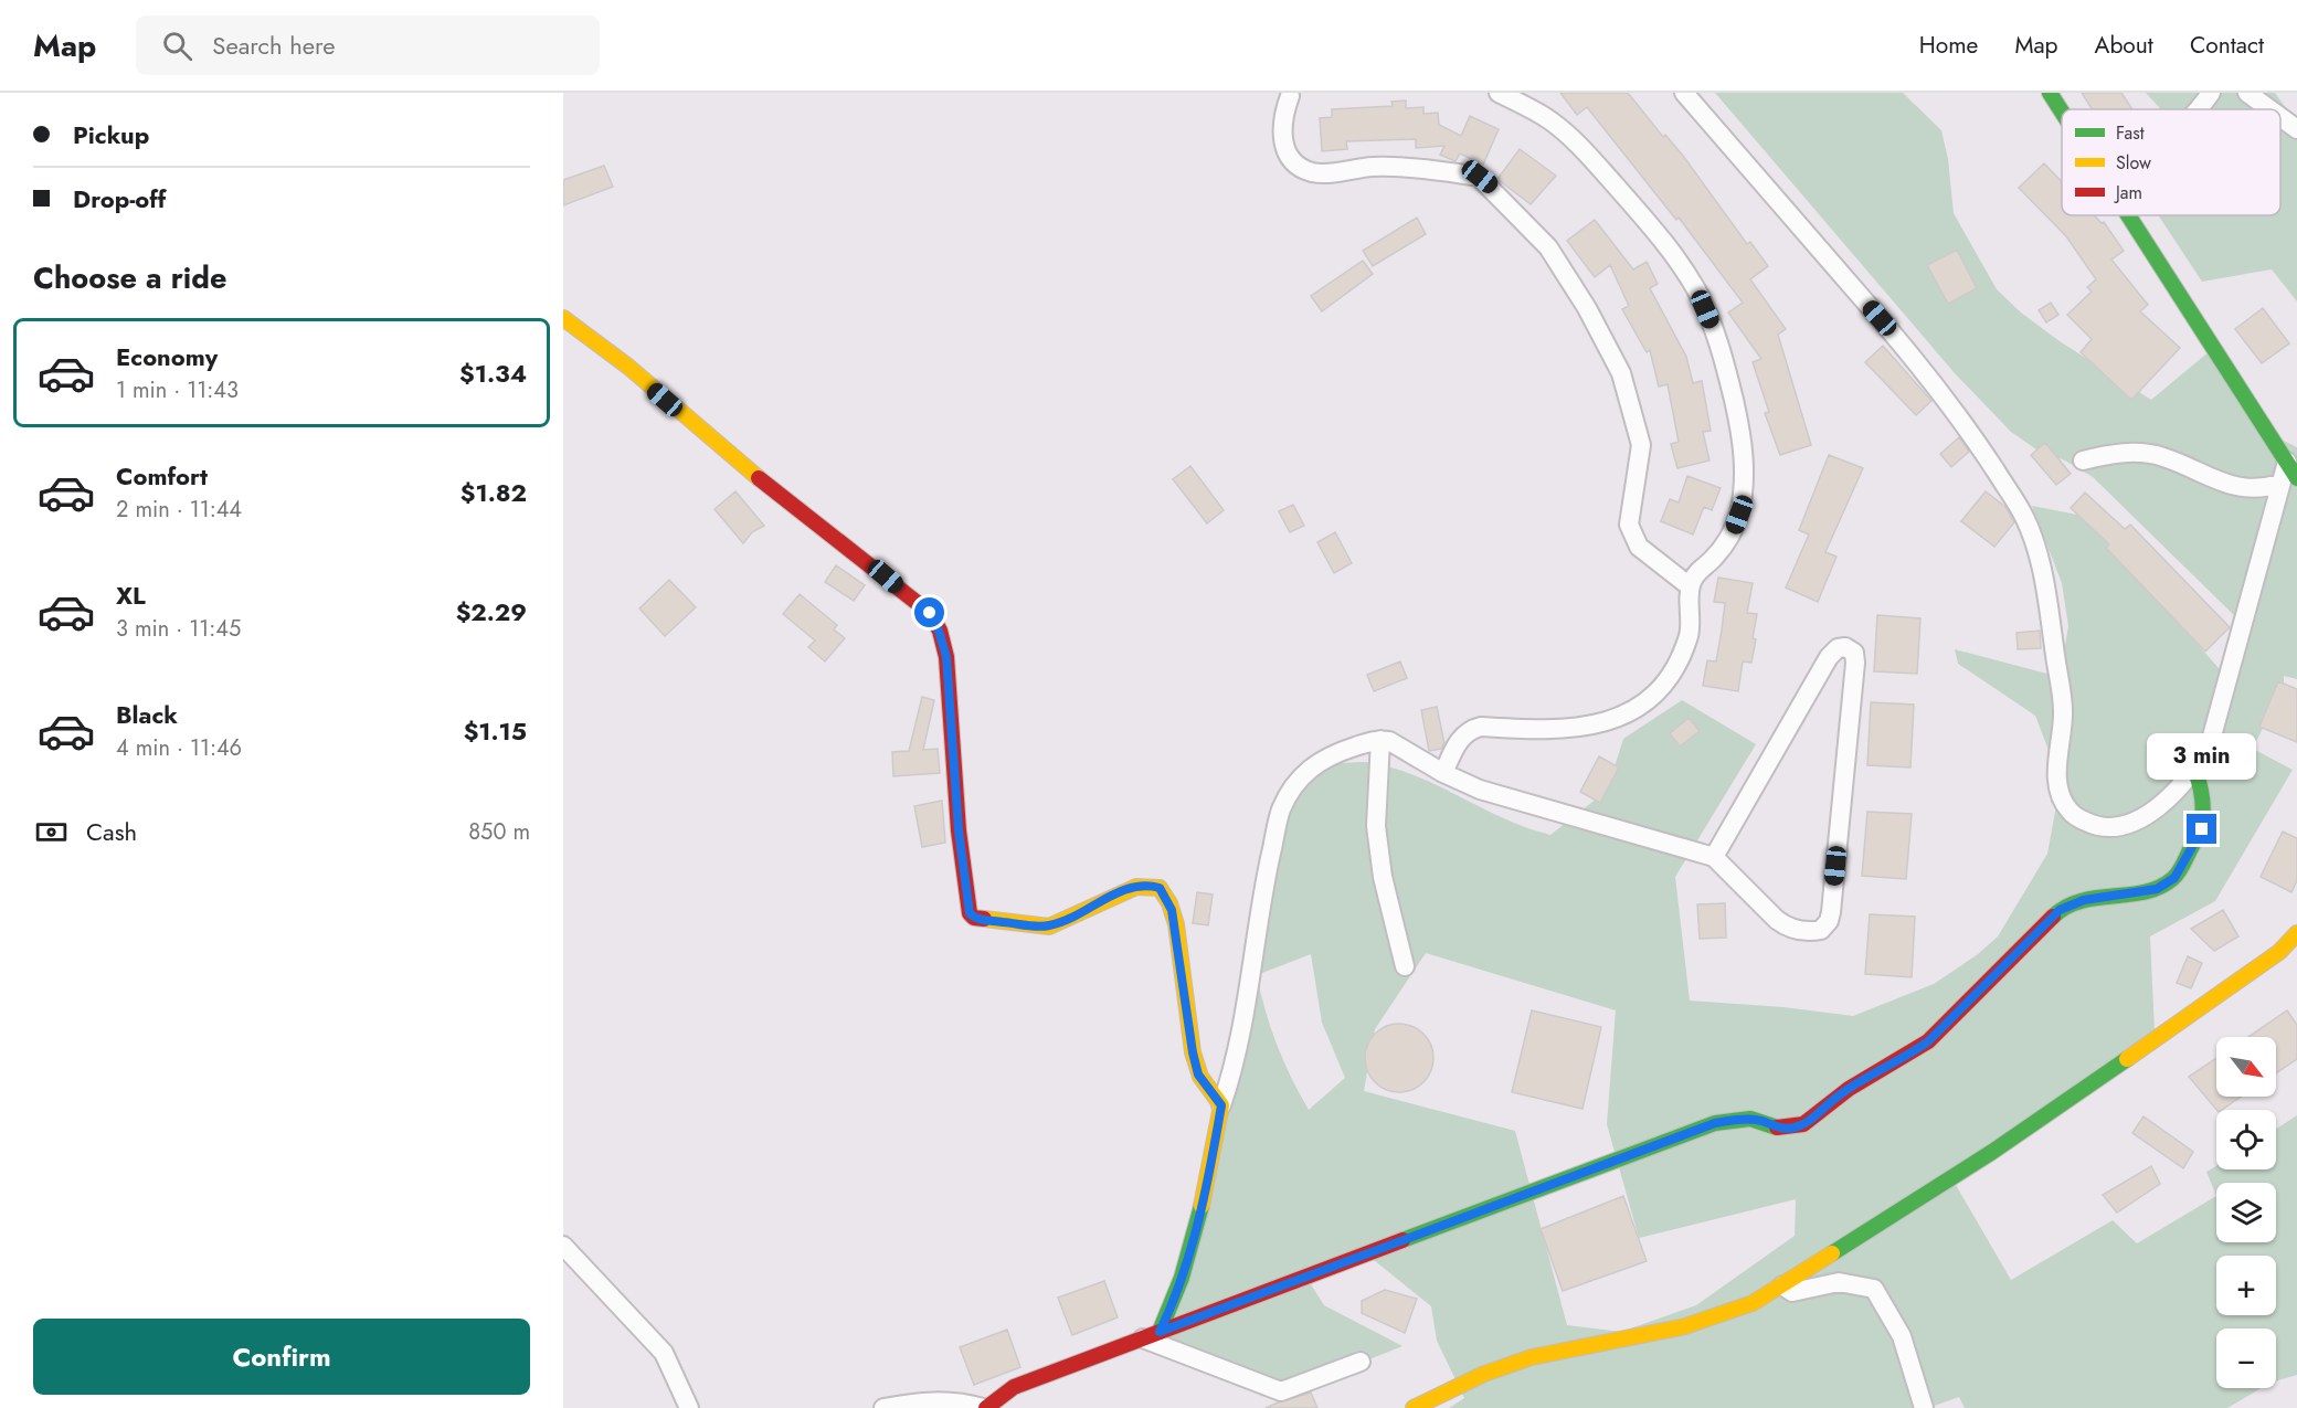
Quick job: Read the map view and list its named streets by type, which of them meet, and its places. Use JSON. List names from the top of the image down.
{
  "legend": ["Fast", "Slow", "Jam"],
  "north": "bottom right",
  "page": {
    "header": "Map",
    "search": "Search here",
    "nav": [
      "Home",
      "Map",
      "About",
      "Contact"
    ],
    "banner": ["Pickup", "Drop-off"],
    "heading": "Choose a ride",
    "list": [
      {
        "name": "Economy",
        "note": "1 min · 11:43",
        "value": "$1.34"
      },
      {
        "name": "Comfort",
        "note": "2 min · 11:44",
        "value": "$1.82"
      },
      {
        "name": "XL",
        "note": "3 min · 11:45",
        "value": "$2.29"
      },
      {
        "name": "Black",
        "note": "4 min · 11:46",
        "value": "$1.15"
      }
    ],
    "bubble": "3 min",
    "pay": ["Cash", "850 m"],
    "map_buttons": ["+", "−"],
    "buttons": "Confirm"
  }
}
